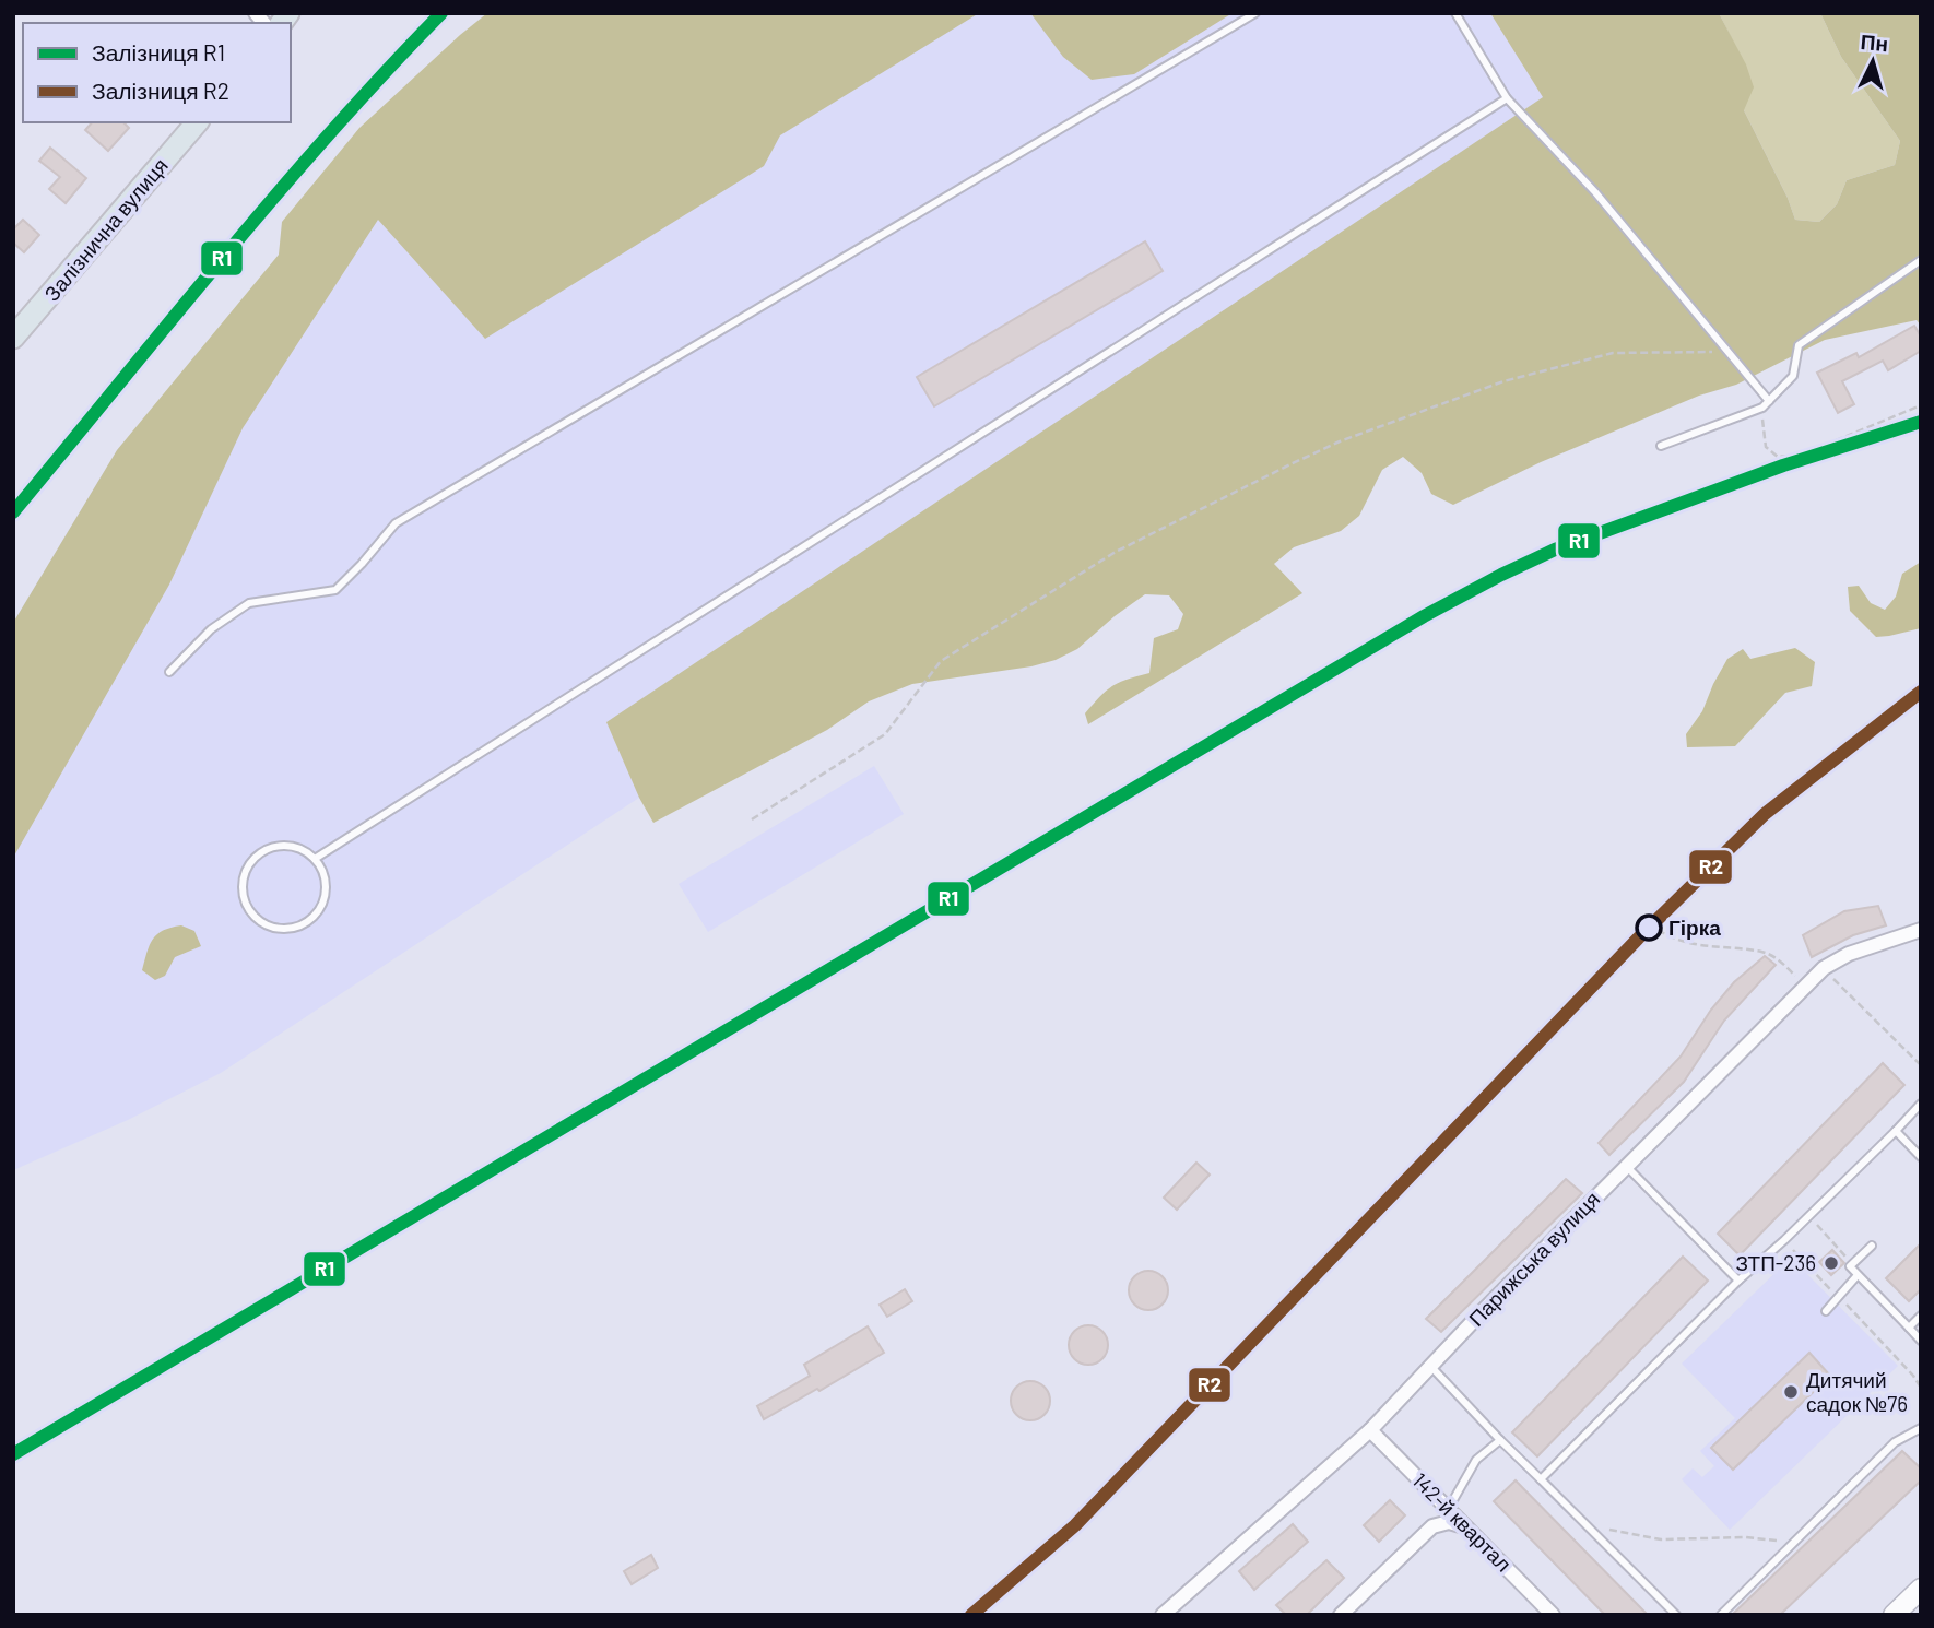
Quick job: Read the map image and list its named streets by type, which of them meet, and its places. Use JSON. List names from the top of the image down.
{
  "streets": {
    "main road": ["Залізнична вулиця"],
    "street": ["Парижська вулиця", "142-й квартал"]
  },
  "crossings": [
    ["Парижська вулиця", "142-й квартал"]
  ],
  "places": ["Гірка", "ЗТП-236", "Дитячий садок №76"],
  "lines": ["rail line R1", "rail line R2"],
  "legend": ["Залізниця R1", "Залізниця R2"],
  "north": "top"
}
